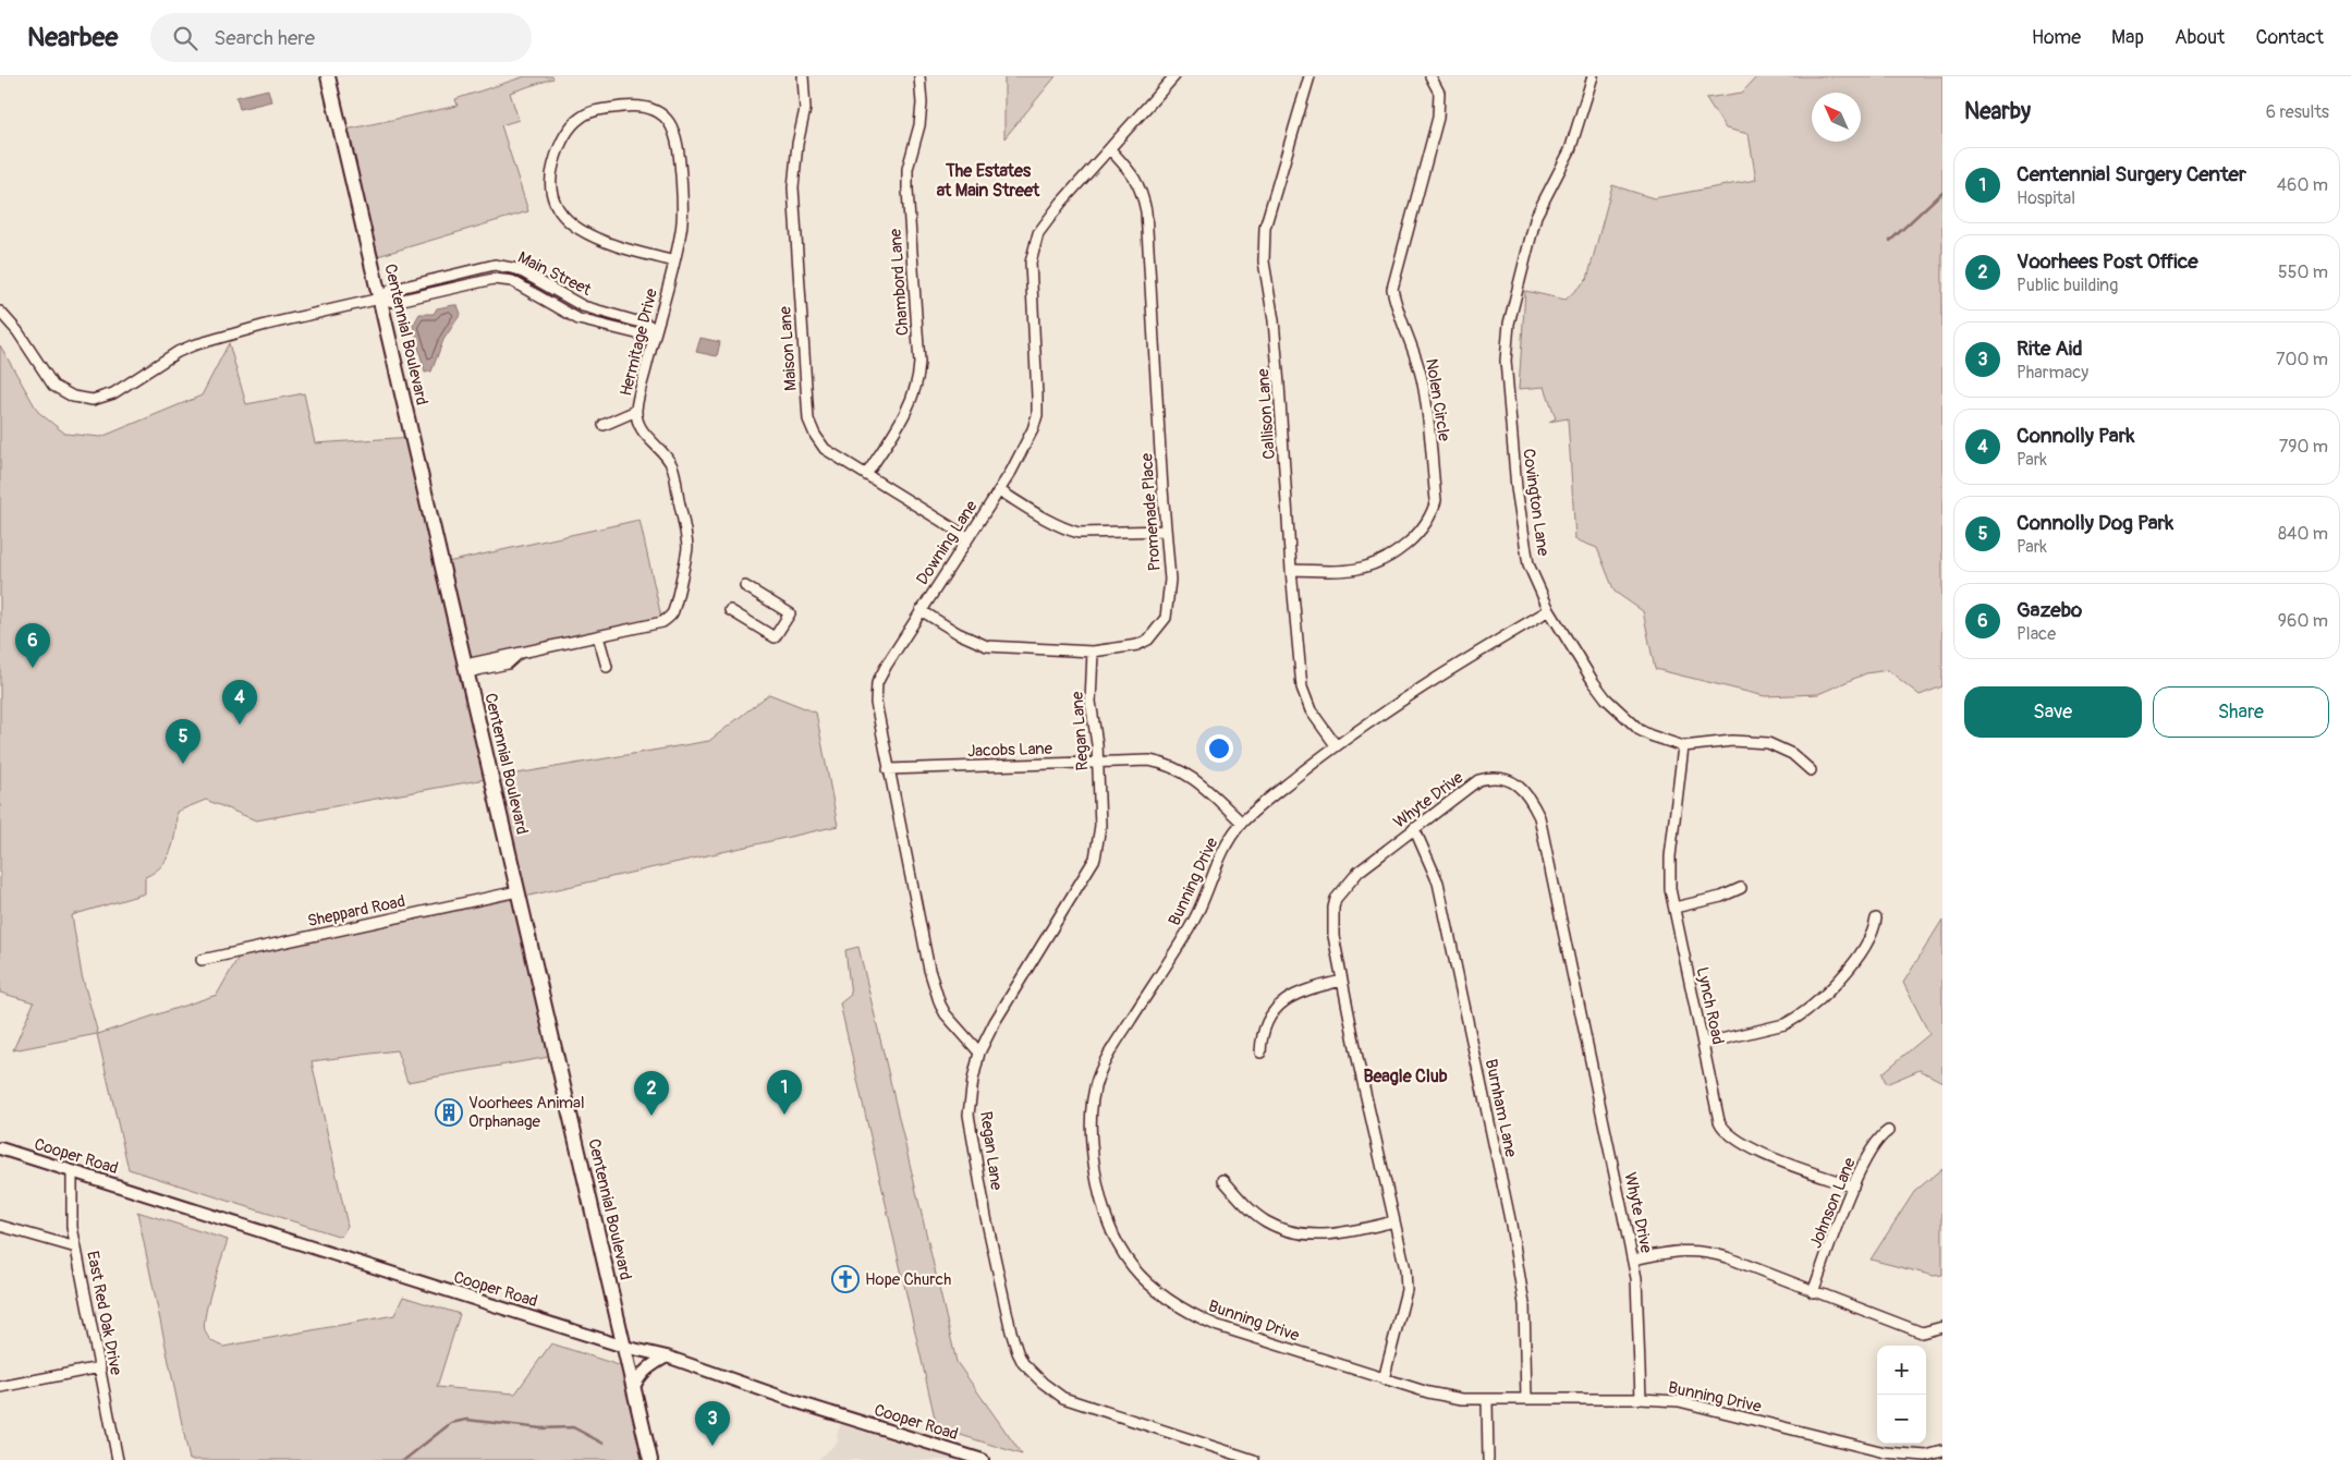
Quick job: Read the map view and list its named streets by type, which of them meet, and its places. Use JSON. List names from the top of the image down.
{
  "streets": {
    "main road": ["Centennial Boulevard"],
    "street": [
      "Main Street",
      "Chambord Lane",
      "Hermitage Drive",
      "Maison Lane",
      "Nolen Circle",
      "Callison Lane",
      "Covington Lane",
      "Promenade Place",
      "Downing Lane",
      "Regan Lane",
      "Jacobs Lane",
      "Whyte Drive",
      "Bunning Drive",
      "Sheppard Road",
      "Lynch Road",
      "Burnham Lane",
      "Cooper Road",
      "Johnson Lane",
      "East Red Oak Drive"
    ]
  },
  "crossings": [
    ["Main Street", "Centennial Boulevard"],
    ["Main Street", "Hermitage Drive"],
    ["Chambord Lane", "Maison Lane"],
    ["Centennial Boulevard", "Hermitage Drive"],
    ["Centennial Boulevard", "Sheppard Road"],
    ["Centennial Boulevard", "Cooper Road"],
    ["Maison Lane", "Downing Lane"],
    ["Nolen Circle", "Callison Lane"],
    ["Callison Lane", "Bunning Drive"],
    ["Covington Lane", "Bunning Drive"],
    ["Covington Lane", "Lynch Road"],
    ["Promenade Place", "Downing Lane"],
    ["Promenade Place", "Regan Lane"],
    ["Downing Lane", "Regan Lane"],
    ["Downing Lane", "Jacobs Lane"],
    ["Regan Lane", "Jacobs Lane"],
    ["Jacobs Lane", "Bunning Drive"],
    ["Whyte Drive", "Bunning Drive"],
    ["Whyte Drive", "Burnham Lane"],
    ["Bunning Drive", "Burnham Lane"],
    ["Lynch Road", "Johnson Lane"],
    ["Cooper Road", "East Red Oak Drive"]
  ],
  "districts": ["The Estates at Main Street", "Beagle Club"],
  "places": {
    "building": ["Voorhees Animal Orphanage"],
    "church": ["Hope Church"]
  },
  "north": "top left",
  "page": {
    "header": "Nearbee",
    "search": "Search here",
    "nav": [
      "Home",
      "Map",
      "About",
      "Contact"
    ],
    "heading": ["Nearby", "6 results"],
    "list": [
      {
        "mark": "1",
        "name": "Centennial Surgery Center",
        "note": "Hospital",
        "value": "460 m"
      },
      {
        "mark": "2",
        "name": "Voorhees Post Office",
        "note": "Public building",
        "value": "550 m"
      },
      {
        "mark": "3",
        "name": "Rite Aid",
        "note": "Pharmacy",
        "value": "700 m"
      },
      {
        "mark": "4",
        "name": "Connolly Park",
        "note": "Park",
        "value": "790 m"
      },
      {
        "mark": "5",
        "name": "Connolly Dog Park",
        "note": "Park",
        "value": "840 m"
      },
      {
        "mark": "6",
        "name": "Gazebo",
        "note": "Place",
        "value": "960 m"
      }
    ],
    "pins": [
      "6",
      "4",
      "5",
      "1",
      "2",
      "3"
    ],
    "buttons": ["Save", "Share"],
    "map_buttons": ["+", "−"]
  }
}
